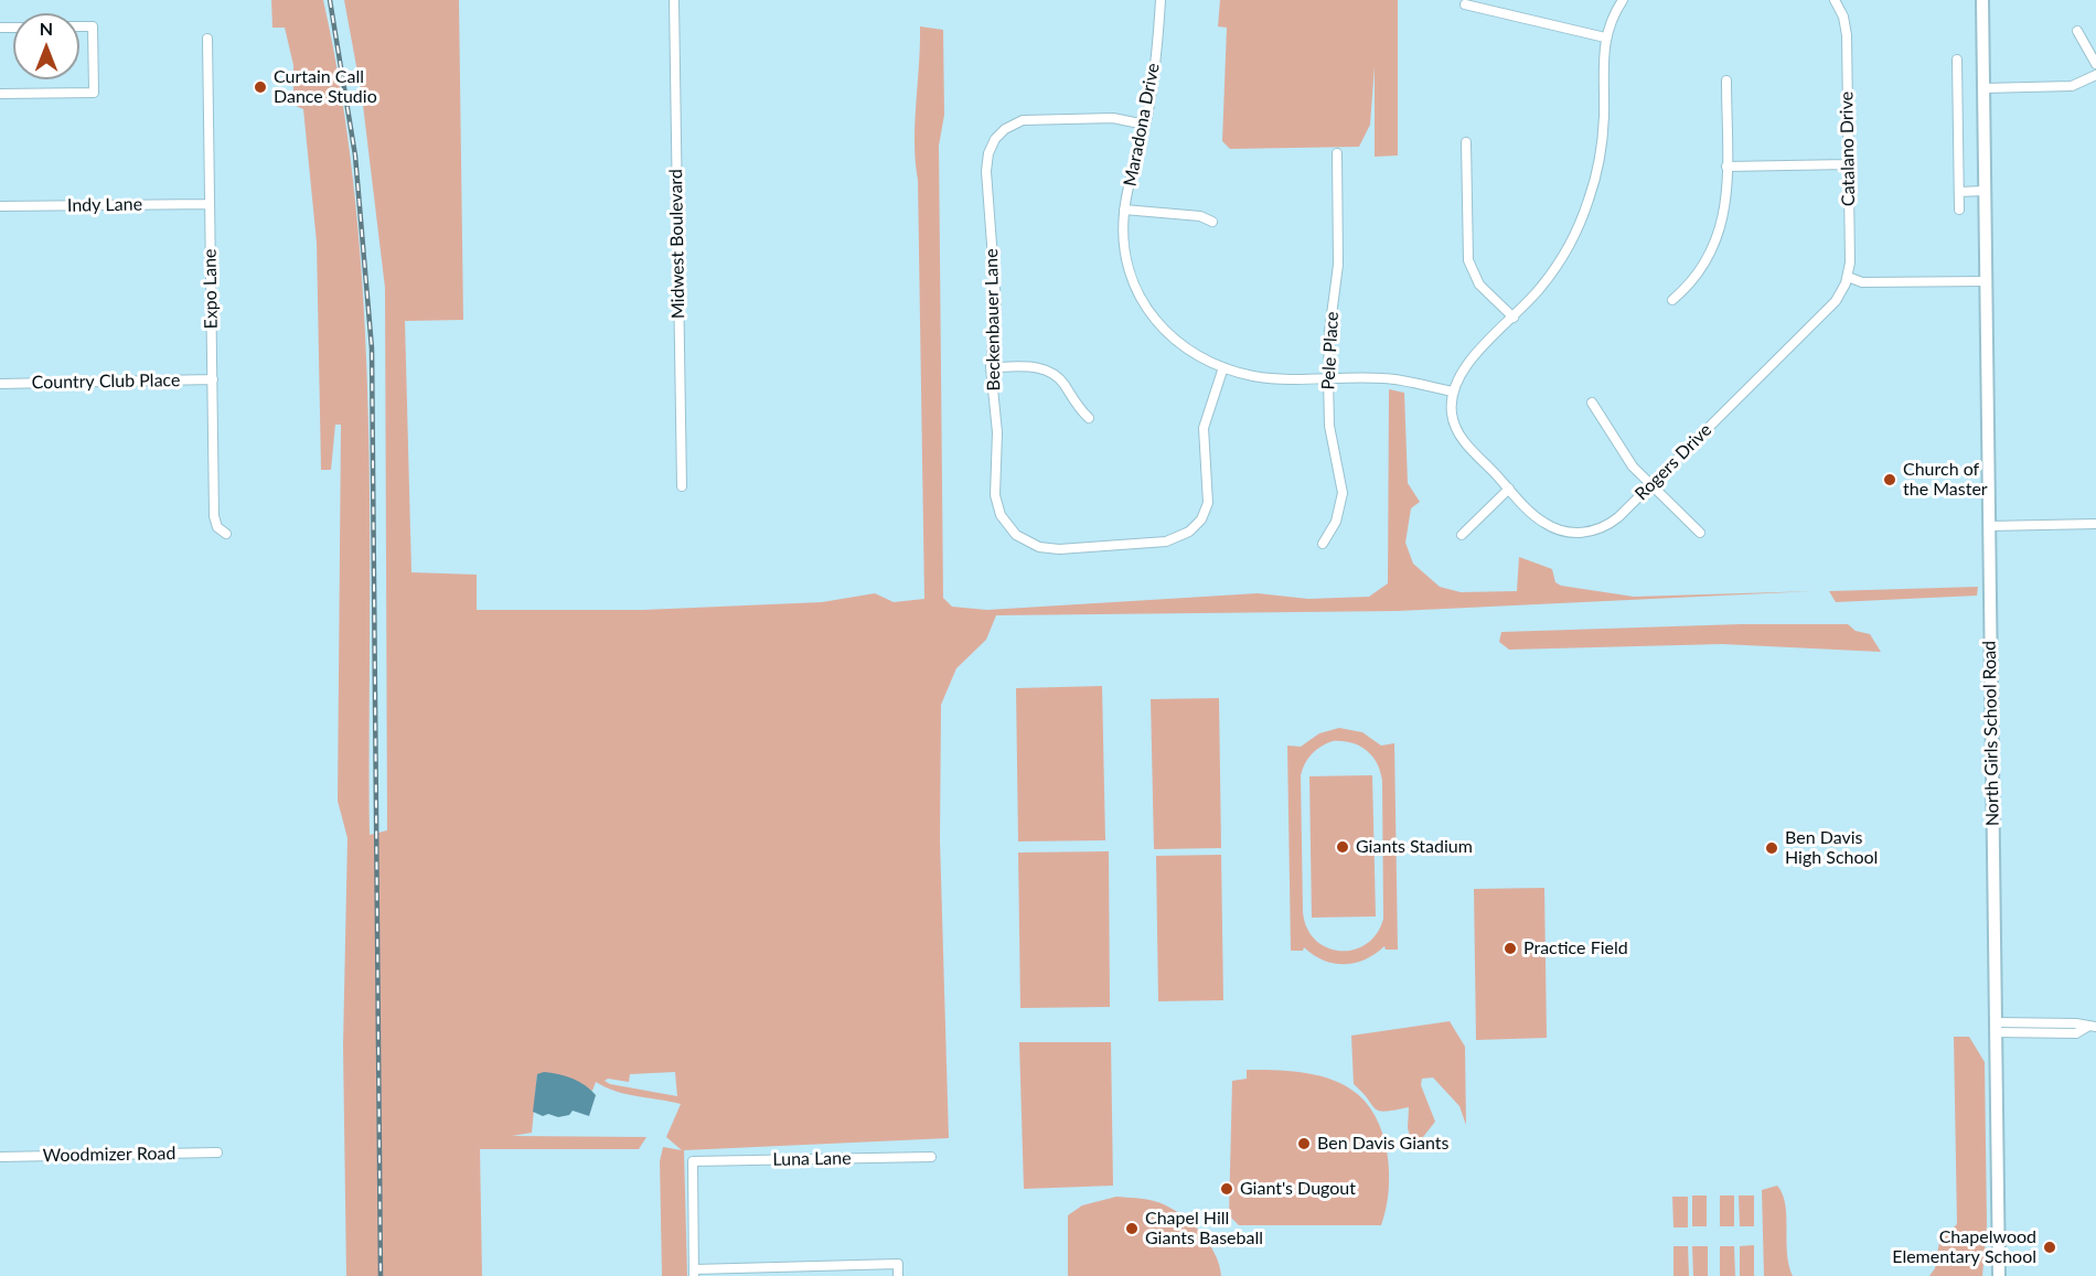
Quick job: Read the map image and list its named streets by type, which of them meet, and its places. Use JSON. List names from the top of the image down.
{
  "streets": {
    "main road": ["North Girls School Road"],
    "street": [
      "Maradona Drive",
      "Catalano Drive",
      "Indy Lane",
      "Midwest Boulevard",
      "Expo Lane",
      "Beckenbauer Lane",
      "Pele Place",
      "Country Club Place",
      "Rogers Drive",
      "Woodmizer Road",
      "Luna Lane"
    ]
  },
  "crossings": [
    ["Maradona Drive", "Beckenbauer Lane"],
    ["Maradona Drive", "Pele Place"],
    ["Maradona Drive", "Rogers Drive"],
    ["Catalano Drive", "Rogers Drive"],
    ["Indy Lane", "Expo Lane"],
    ["Expo Lane", "Country Club Place"]
  ],
  "places": [
    "Curtain Call Dance Studio",
    "Church of the Master",
    "Giants Stadium",
    "Ben Davis High School",
    "Practice Field",
    "Ben Davis Giants",
    "Giant's Dugout",
    "Chapel Hill Giants Baseball",
    "Chapelwood Elementary School"
  ],
  "north": "top"
}
